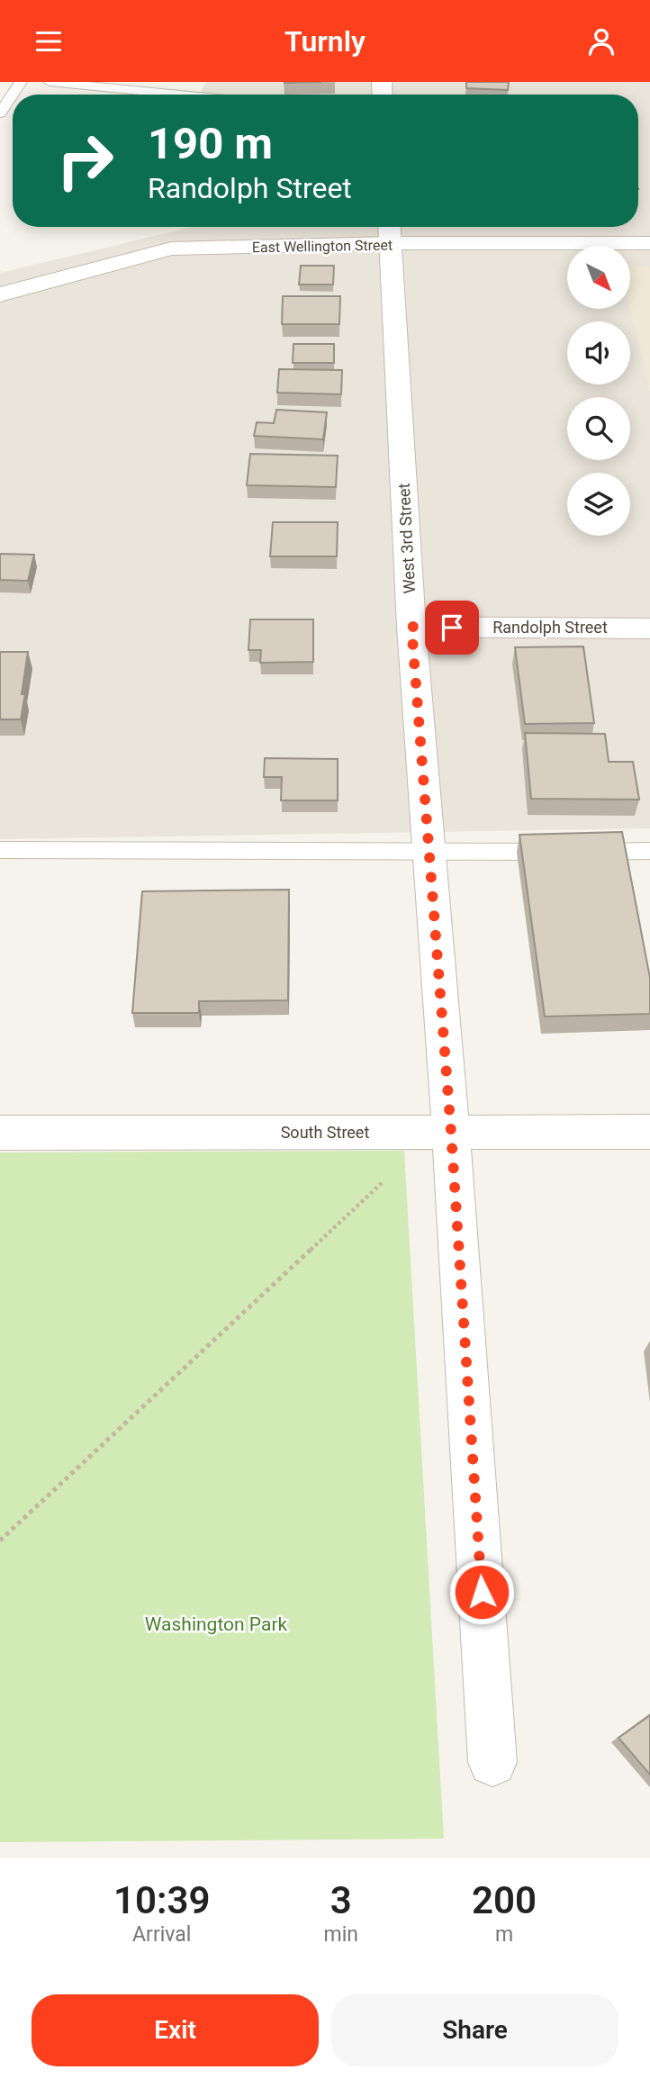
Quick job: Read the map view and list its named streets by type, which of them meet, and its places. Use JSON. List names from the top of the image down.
{
  "streets": {
    "street": [
      "East Wellington Street",
      "West 3rd Street",
      "Randolph Street",
      "South Street"
    ]
  },
  "crossings": [
    ["East Wellington Street", "West 3rd Street"],
    ["West 3rd Street", "Randolph Street"],
    ["West 3rd Street", "South Street"]
  ],
  "parks": ["Washington Park"],
  "north": "bottom right",
  "page": {
    "header": "Turnly",
    "turn": ["190 m", "Randolph Street"],
    "eta": [
      "10:39",
      "Arrival",
      "3",
      "min",
      "200",
      "m"
    ],
    "buttons": ["Exit", "Share"]
  }
}
